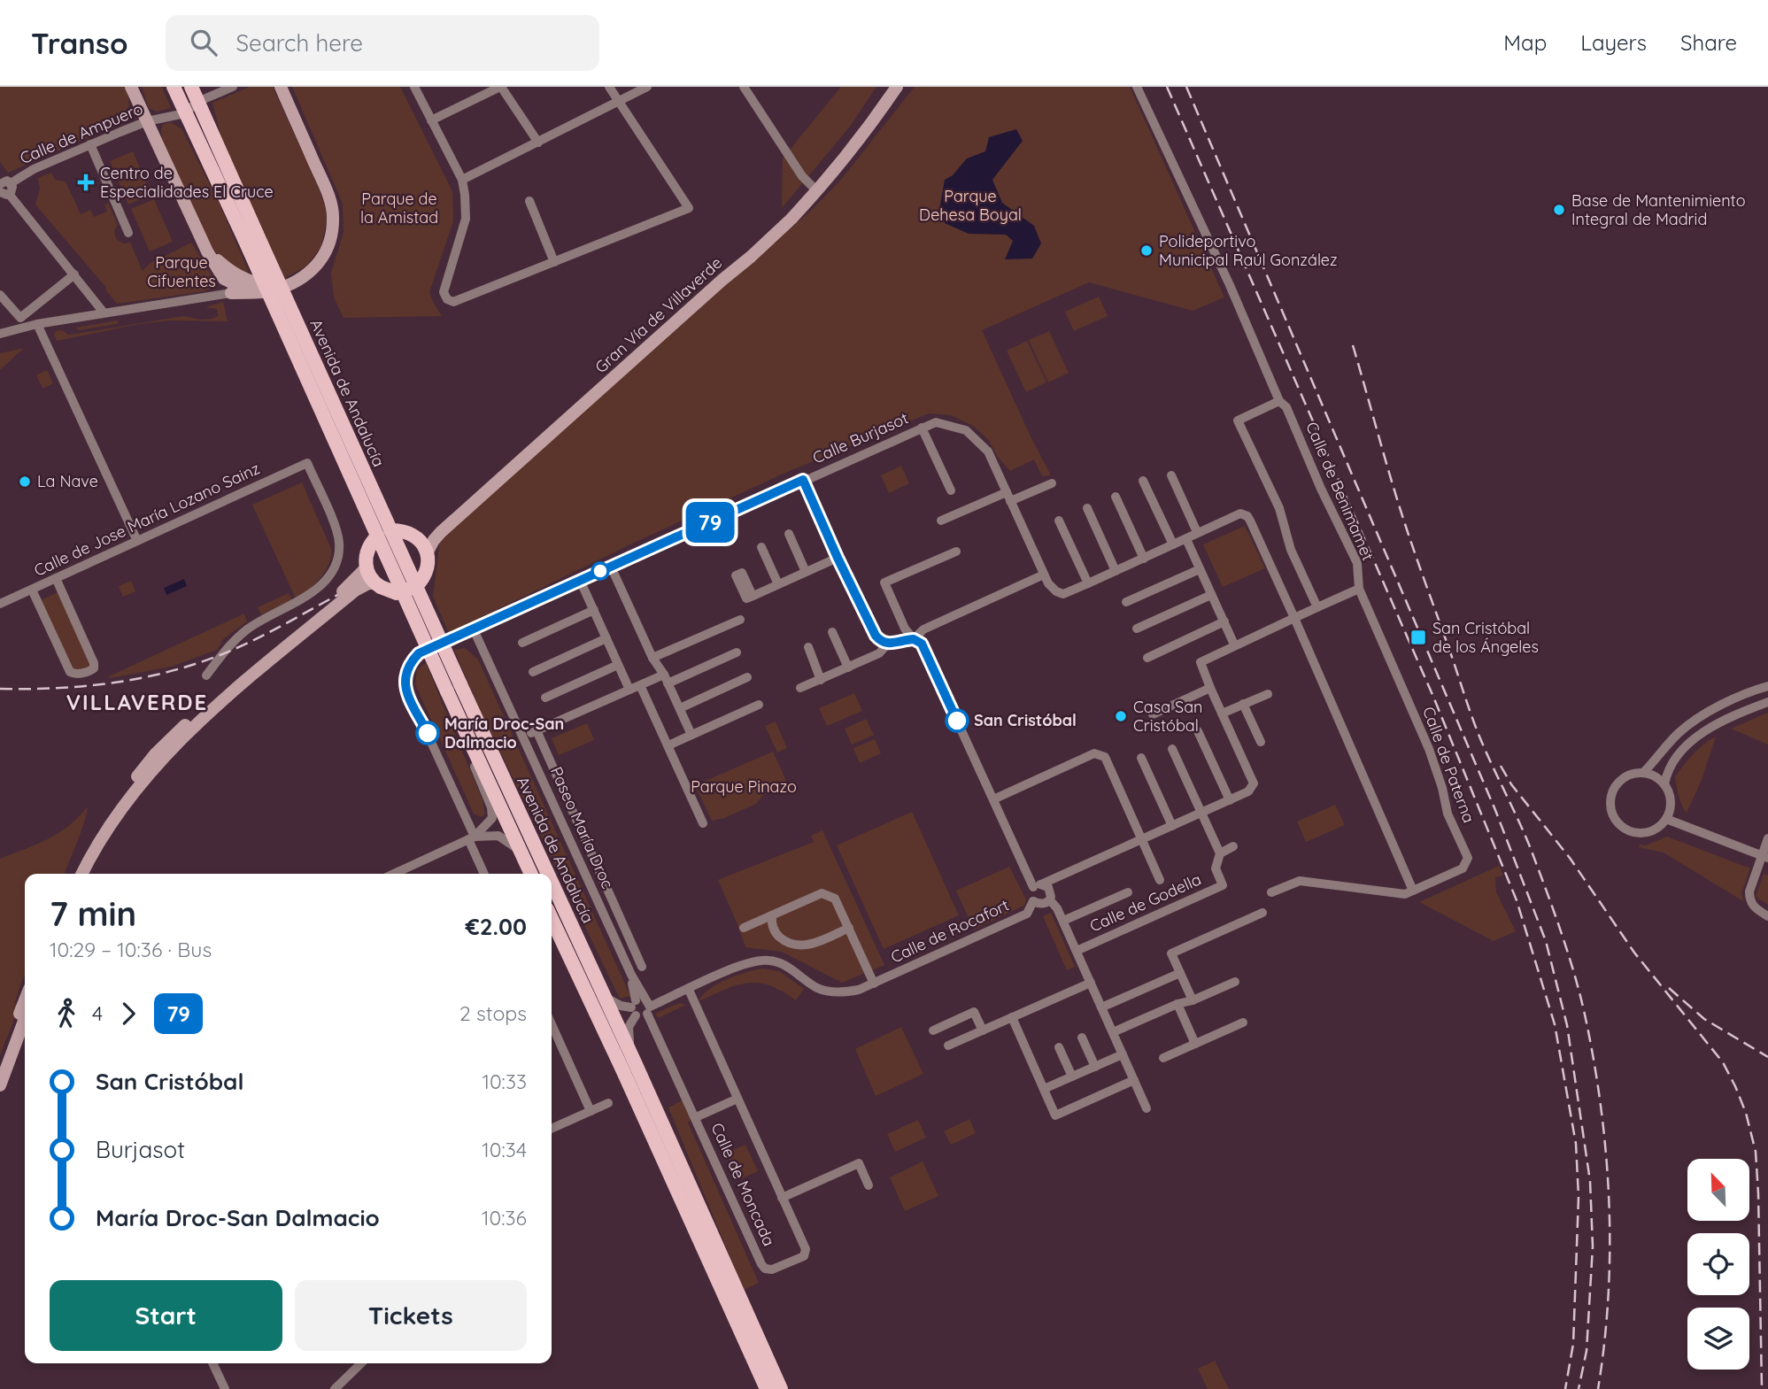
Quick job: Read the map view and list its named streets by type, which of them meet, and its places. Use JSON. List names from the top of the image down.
{
  "streets": {
    "main road": ["Avenida de Andalucía"],
    "street": [
      "Calle de Ampuero",
      "Gran Vía de Villaverde",
      "Calle Burjasot",
      "Calle de Benimamet",
      "Calle de Jose María Lozano Sainz",
      "Calle de Paterna",
      "Paseo María Droc",
      "Calle de Godella",
      "Calle de Rocafort",
      "Calle de Moncada"
    ]
  },
  "crossings": [
    ["Calle de Ampuero", "Avenida de Andalucía"],
    ["Calle Burjasot", "Paseo María Droc"],
    ["Calle de Benimamet", "Calle de Paterna"],
    ["Paseo María Droc", "Calle de Rocafort"],
    ["Paseo María Droc", "Calle de Moncada"],
    ["Calle de Godella", "Calle de Rocafort"],
    ["Calle de Rocafort", "Calle de Moncada"]
  ],
  "districts": ["VILLAVERDE"],
  "parks": [
    "Parque Dehesa Boyal",
    "Parque de la Amistad",
    "Parque Cifuentes",
    "Parque Pinazo"
  ],
  "places": {
    "health": ["Centro de Especialidades El Cruce"],
    "other": [
      "Base de Mantenimiento Integral de Madrid",
      "Polideportivo Municipal Raúl González",
      "La Nave",
      "Casa San Cristóbal",
      "San Cristóbal",
      "María Droc-San Dalmacio"
    ],
    "transit": ["San Cristóbal de los Ángeles"]
  },
  "lines": ["bus line 79"],
  "north": "top left",
  "page": {
    "header": "Transo",
    "search": "Search here",
    "nav": ["Map", "Layers", "Share"],
    "on_map": "79",
    "heading": ["7 min", "10:29 – 10:36 · Bus", "€2.00"],
    "legs": ["4", "79", "2 stops"],
    "list": [
      {
        "name": "San Cristóbal",
        "value": "10:33"
      },
      {
        "name": "Burjasot",
        "value": "10:34"
      },
      {
        "name": "María Droc-San Dalmacio",
        "value": "10:36"
      }
    ],
    "buttons": ["Start", "Tickets"]
  }
}
